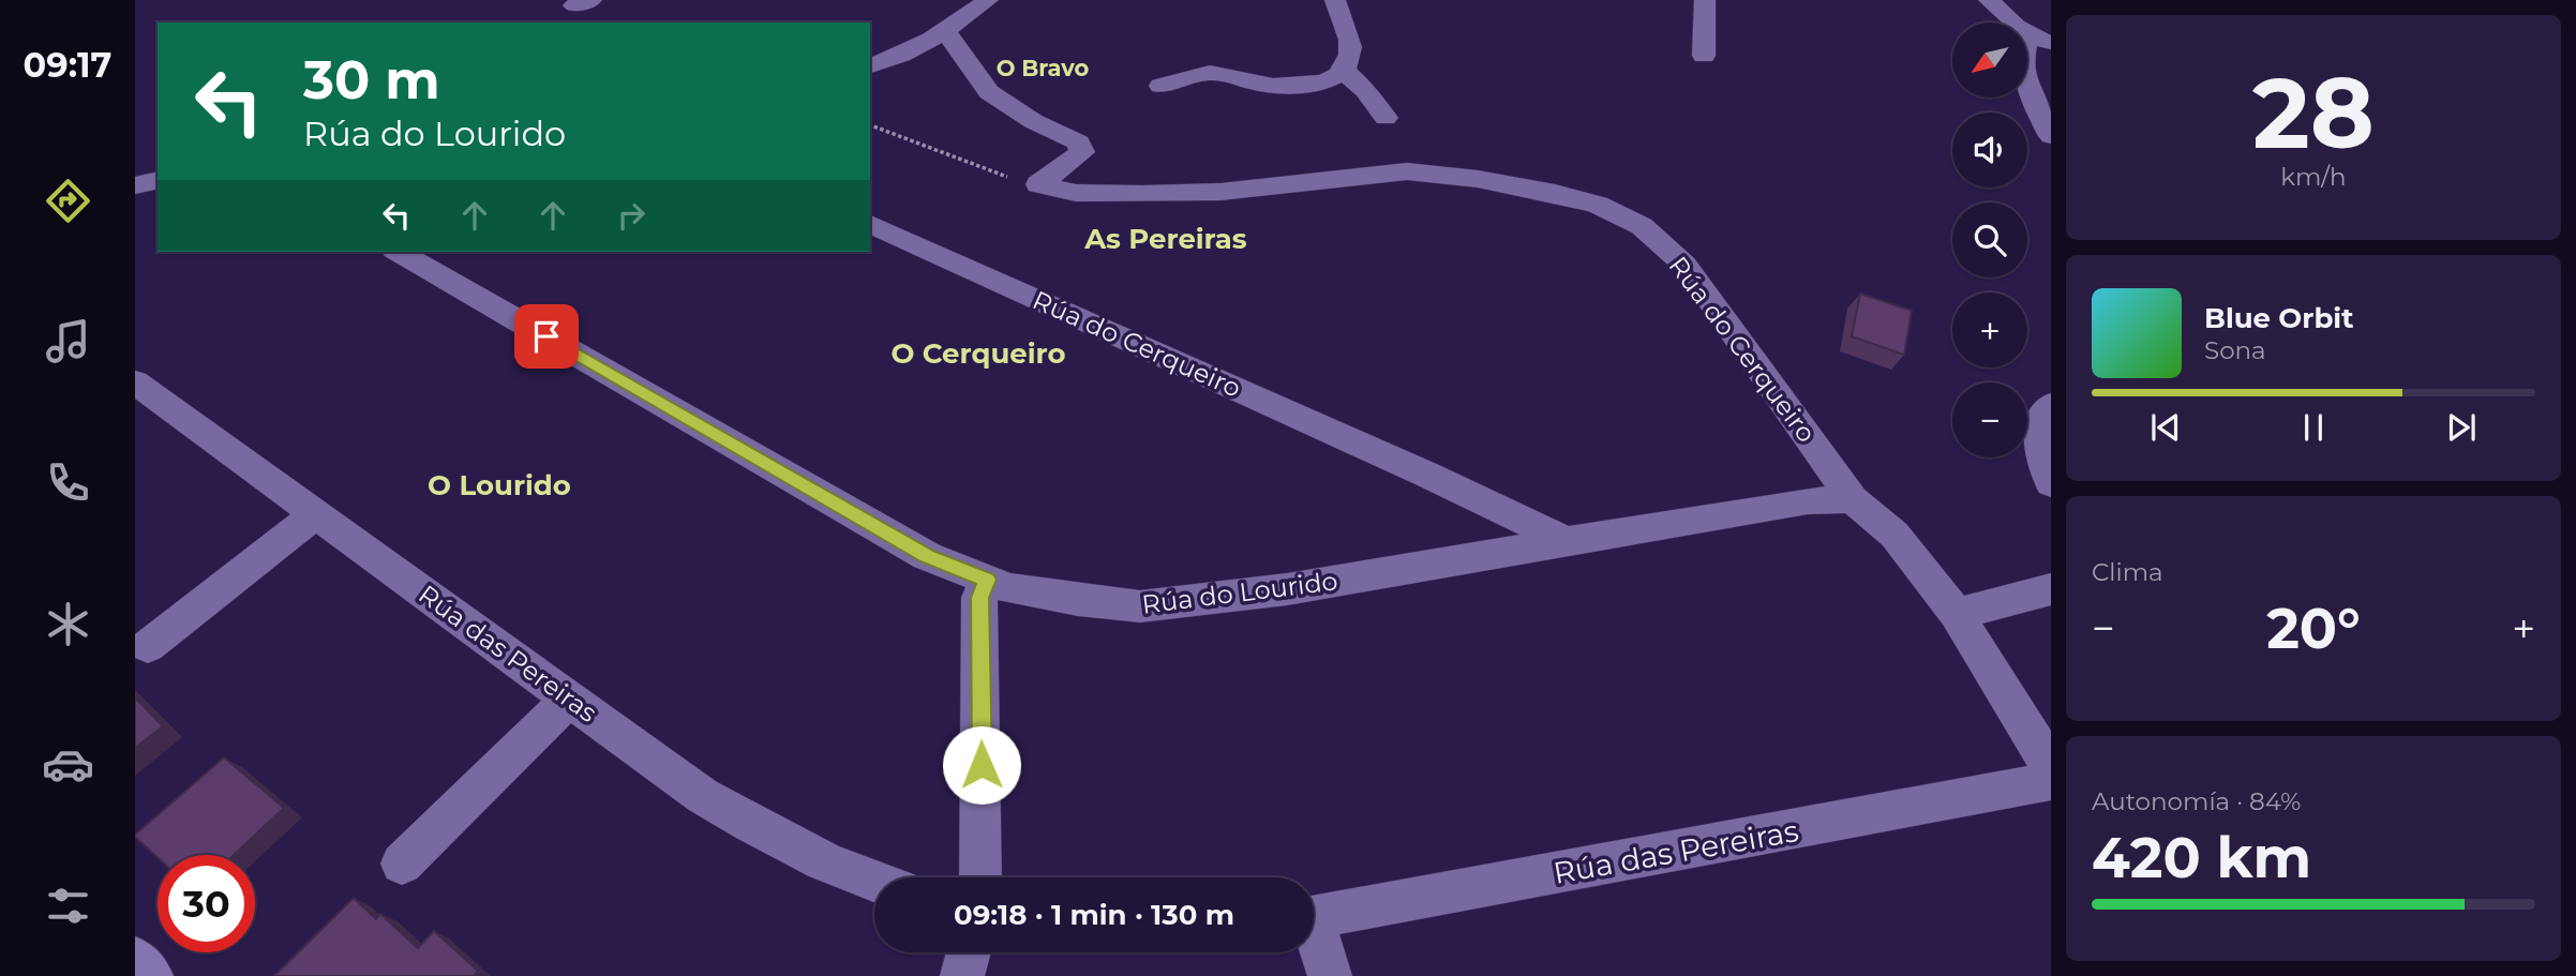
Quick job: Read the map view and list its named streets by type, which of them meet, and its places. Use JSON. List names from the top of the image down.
{
  "streets": {
    "street": ["Rúa do Cerqueiro", "Rúa do Lourido", "Rúa das Pereiras"]
  },
  "crossings": [
    ["Rúa do Cerqueiro", "Rúa do Lourido"]
  ],
  "districts": [
    "O Bravo",
    "As Pereiras",
    "O Cerqueiro",
    "O Lourido"
  ],
  "north": "bottom left",
  "page": {
    "tabs": "09:17",
    "tile": [
      ["28", "km/h"],
      "Clima",
      ["Autonomía · 84%", "420 km"]
    ],
    "map_buttons": ["+", "−"],
    "turn": ["30 m", "Rúa do Lourido"],
    "song": ["Blue Orbit", "Sona"],
    "heat": ["−", "20°", "+"],
    "limit": "30",
    "trip": "09:18 · 1 min · 130 m"
  }
}
